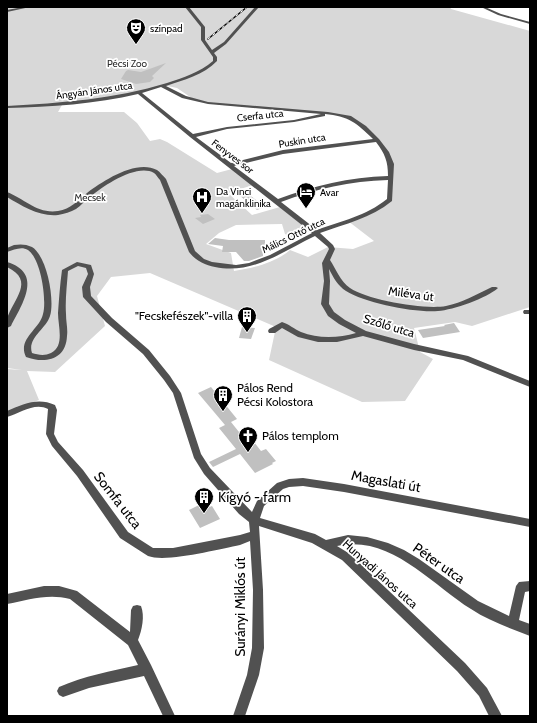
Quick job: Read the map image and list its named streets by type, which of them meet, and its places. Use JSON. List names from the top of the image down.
{
  "streets": {
    "street": [
      "Ángyán János utca",
      "Cserfa utca",
      "Puskin utca",
      "Fenyves sor",
      "Málics Ottó utca",
      "Miléva út",
      "Szőlő utca",
      "Magaslati út",
      "Somfa utca",
      "Péter utca",
      "Hunyadi János utca",
      "Surányi Miklós út"
    ]
  },
  "crossings": [
    ["Ángyán János utca", "Fenyves sor"],
    ["Ángyán János utca", "Málics Ottó utca"],
    ["Cserfa utca", "Fenyves sor"],
    ["Cserfa utca", "Málics Ottó utca"],
    ["Puskin utca", "Fenyves sor"],
    ["Puskin utca", "Málics Ottó utca"],
    ["Fenyves sor", "Málics Ottó utca"],
    ["Fenyves sor", "Szőlő utca"],
    ["Málics Ottó utca", "Szőlő utca"],
    ["Miléva út", "Szőlő utca"],
    ["Magaslati út", "Hunyadi János utca"],
    ["Magaslati út", "Surányi Miklós út"],
    ["Somfa utca", "Surányi Miklós út"],
    ["Péter utca", "Hunyadi János utca"],
    ["Hunyadi János utca", "Surányi Miklós út"]
  ],
  "parks": ["Pécsi Zoo", "Mecsek"],
  "places": {
    "theatre": ["színpad"],
    "hotel": ["Avar"],
    "hospital": ["Da Vinci magánklinika"],
    "building": ["\"Fecskefészek\"-villa", "Pálos Rend Pécsi Kolostora", "Kígyó - farm"],
    "church": ["Pálos templom"]
  }
}
